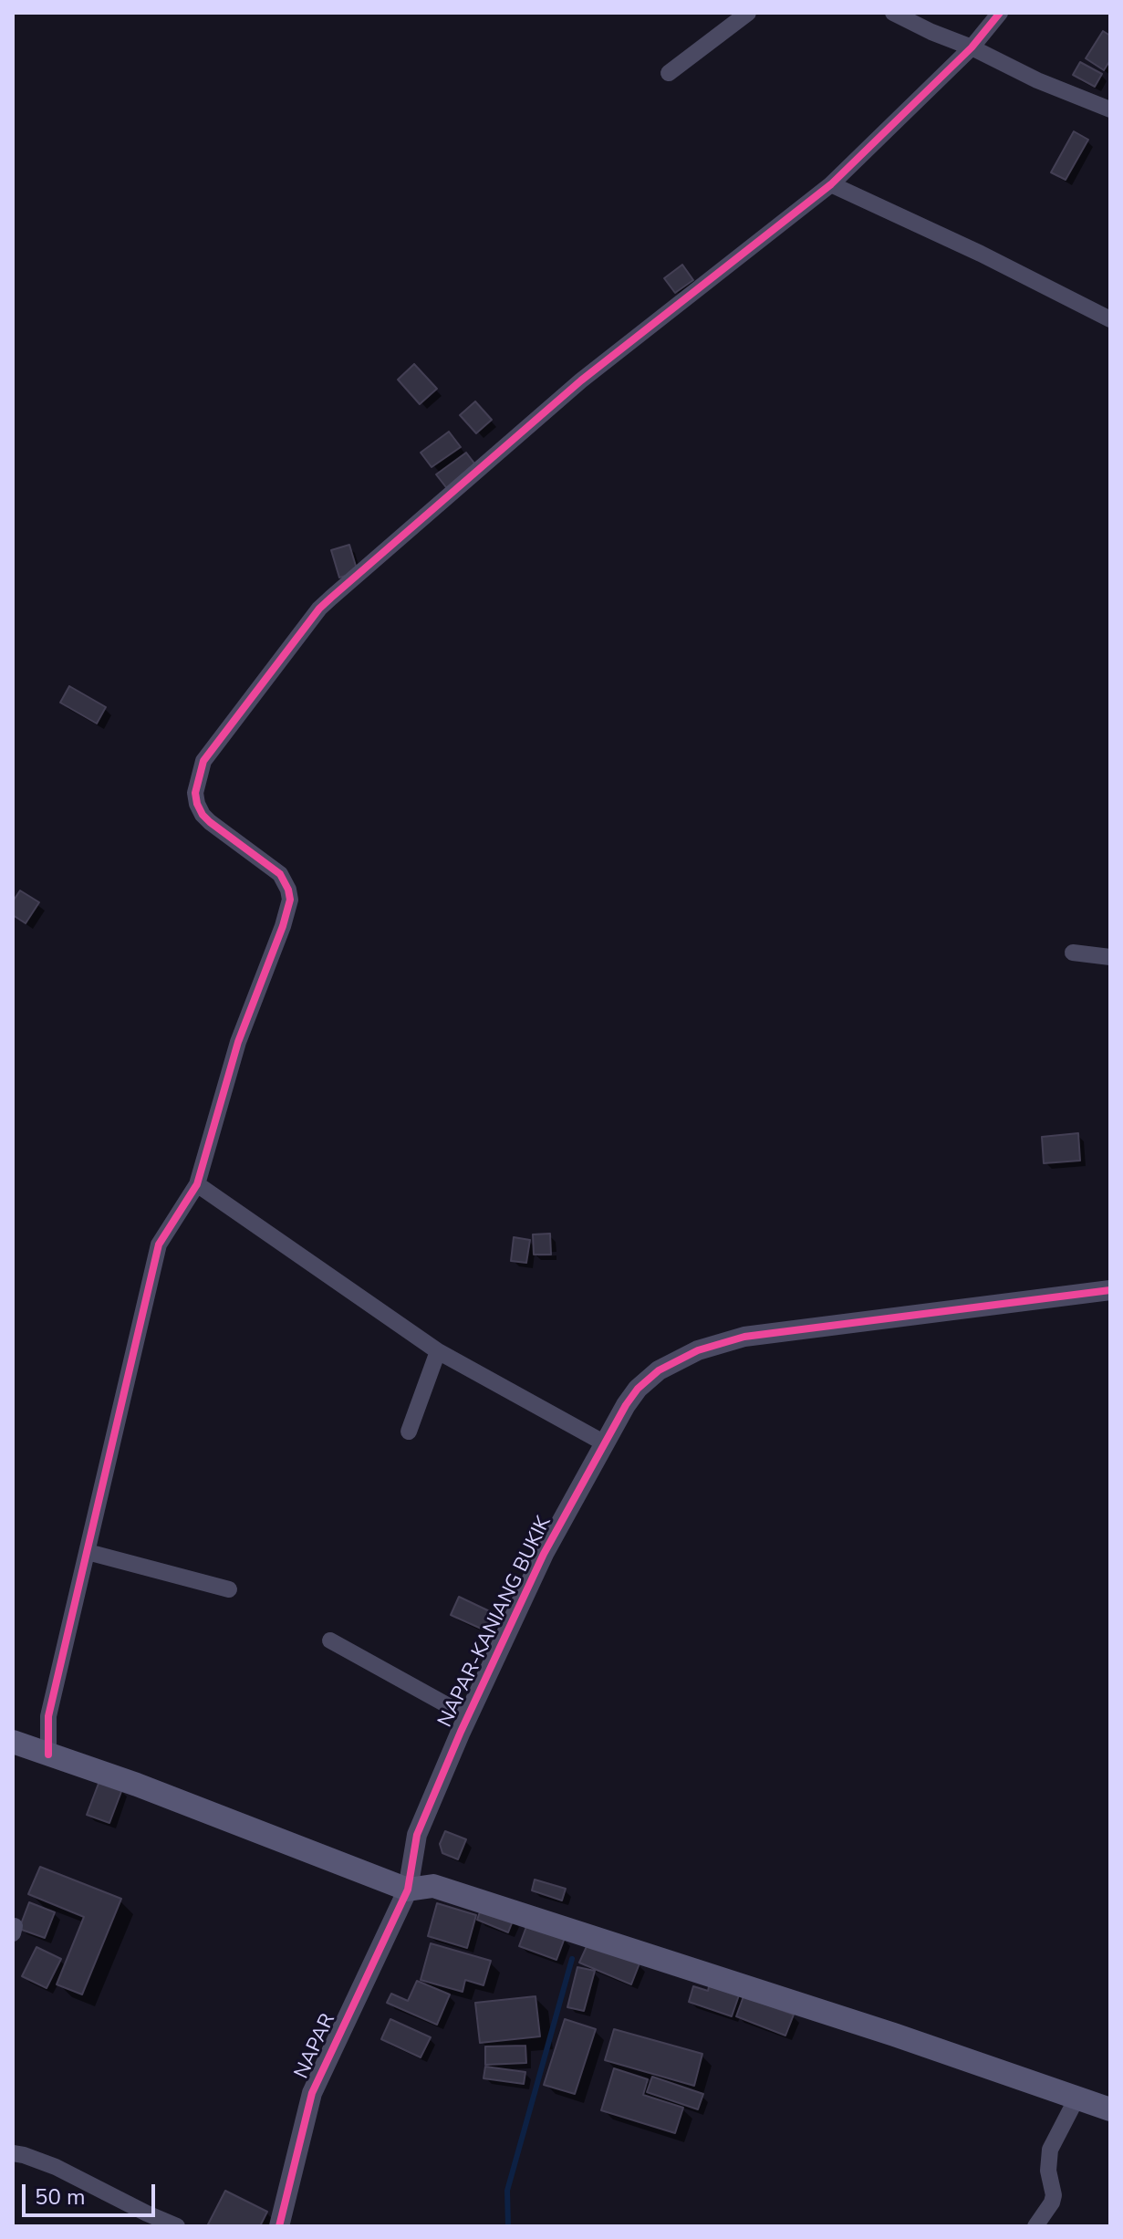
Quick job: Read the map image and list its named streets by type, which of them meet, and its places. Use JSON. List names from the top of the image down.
{
  "streets": {
    "street": ["NAPAR-KANIANG BUKIK", "NAPAR"]
  },
  "crossings": [
    ["NAPAR-KANIANG BUKIK", "NAPAR"]
  ],
  "scale_bar": "50 m"
}
